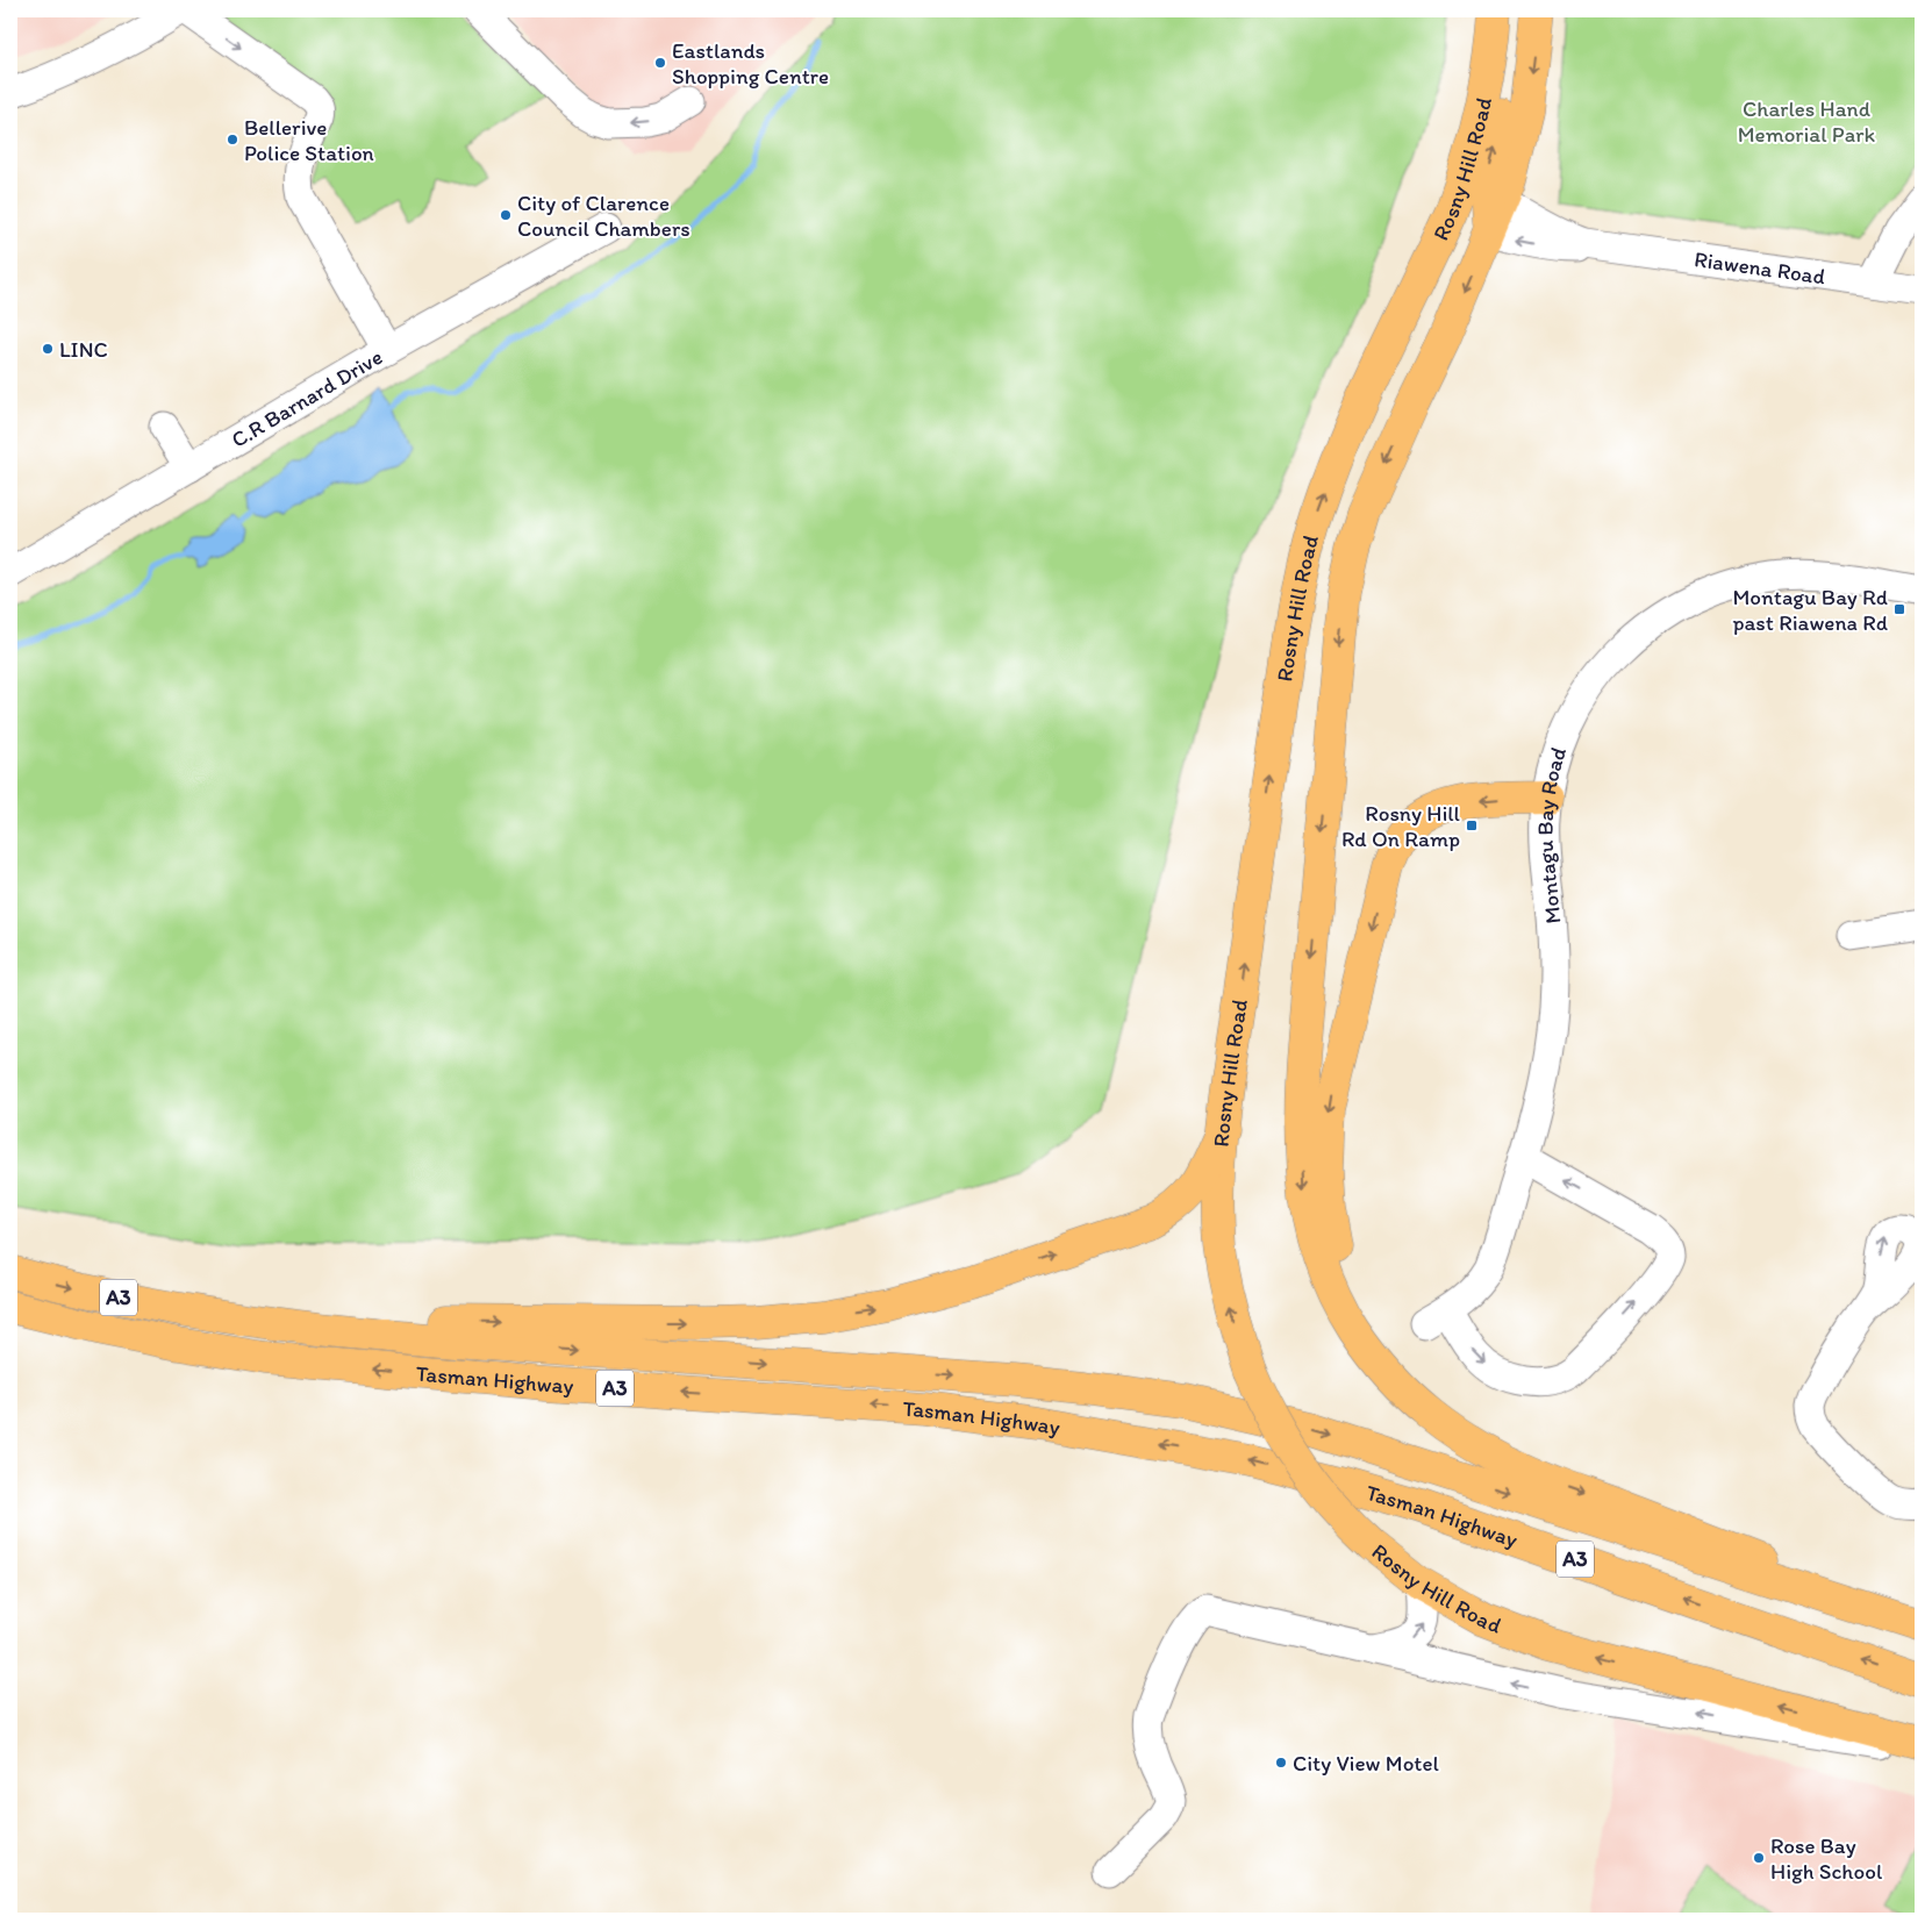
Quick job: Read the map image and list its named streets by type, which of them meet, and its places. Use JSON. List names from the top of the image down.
{
  "streets": {
    "main road": ["Rosny Hill Road", "A3", "Tasman Highway"],
    "street": ["Riawena Road", "C.R Barnard Drive", "Montagu Bay Road"]
  },
  "crossings": [
    ["Rosny Hill Road", "Riawena Road"],
    ["Rosny Hill Road", "Tasman Highway"]
  ],
  "parks": ["Charles Hand Memorial Park"],
  "places": {
    "other": [
      "Eastlands Shopping Centre",
      "Bellerive Police Station",
      "City of Clarence Council Chambers",
      "LINC",
      "City View Motel",
      "Rose Bay High School"
    ],
    "transit": ["Montagu Bay Rd past Riawena Rd", "Rosny Hill Rd On Ramp"]
  }
}
